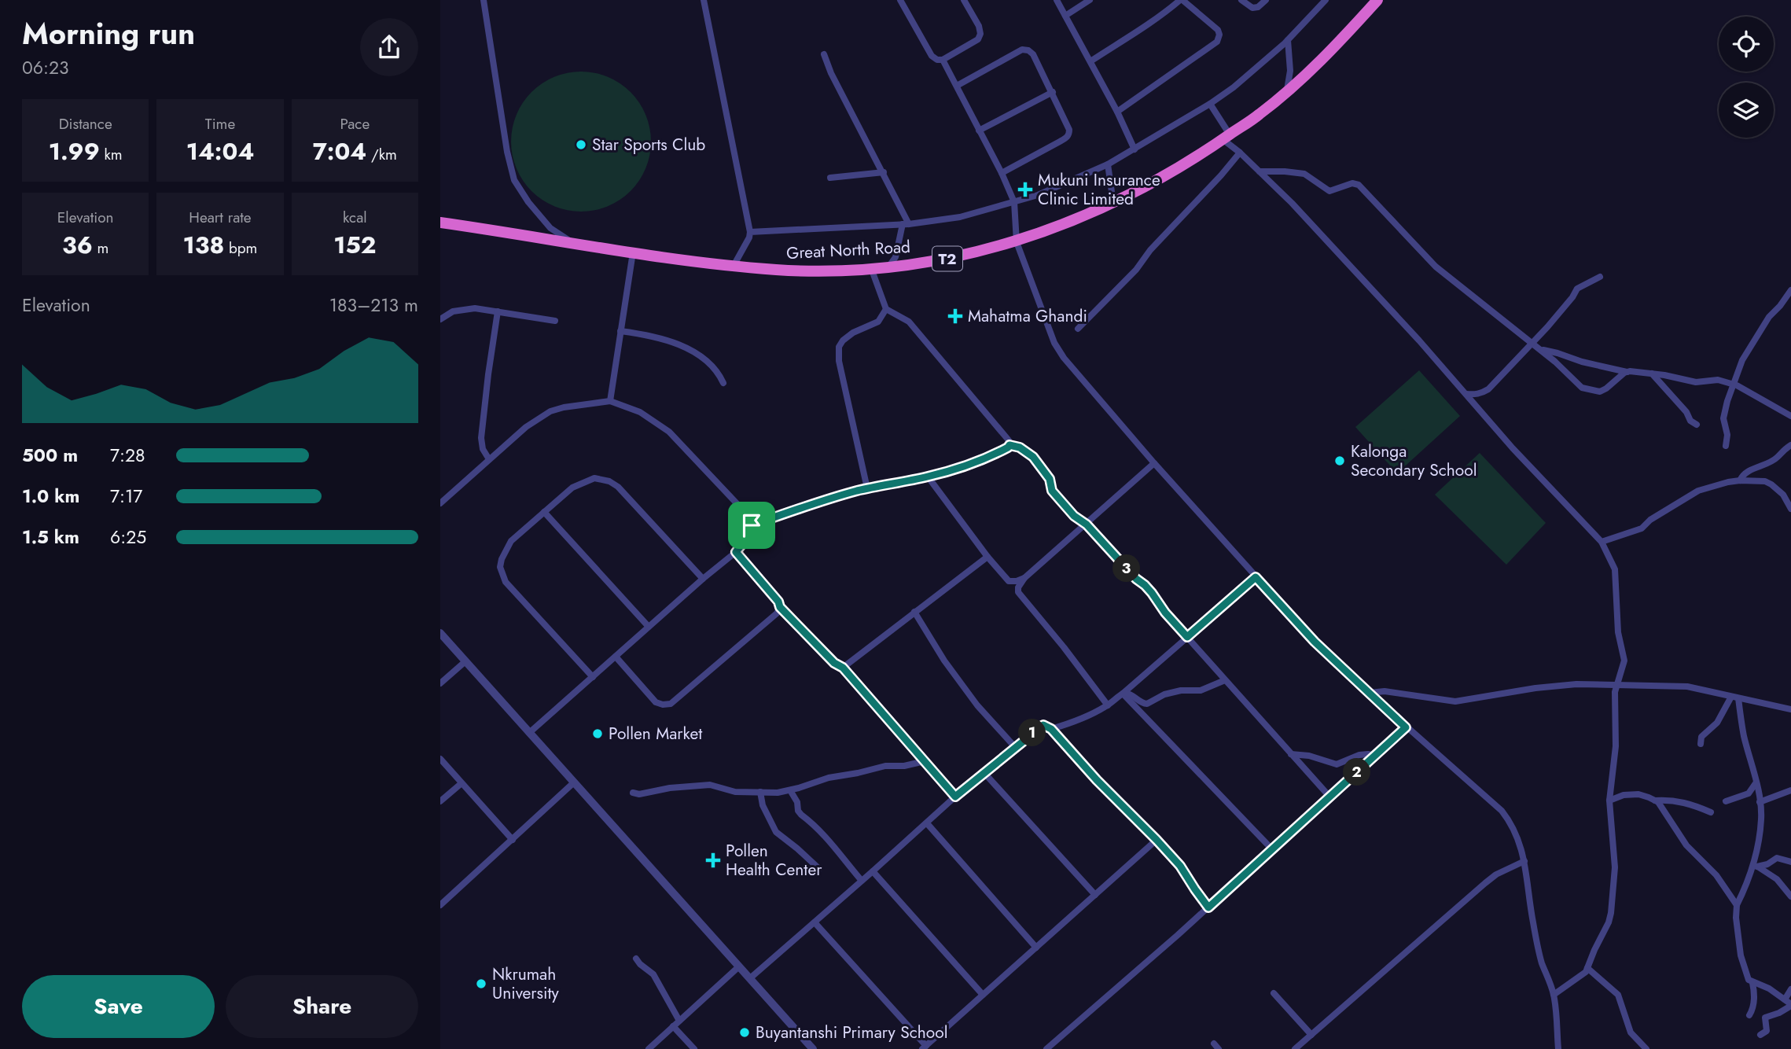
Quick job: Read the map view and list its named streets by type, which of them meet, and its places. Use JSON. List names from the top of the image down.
{
  "streets": {
    "highway": ["Great North Road", "T2"]
  },
  "places": {
    "other": [
      "Star Sports Club",
      "Kalonga Secondary School",
      "Pollen Market",
      "Nkrumah University",
      "Buyantanshi Primary School"
    ],
    "health": ["Mukuni Insurance Clinic Limited", "Mahatma Ghandi", "Pollen Health Center"]
  },
  "page": {
    "heading": ["Morning run", "06:23"],
    "stats": [
      ["Distance", "1.99 km"],
      ["Time", "14:04"],
      ["Pace", "7:04 /km"],
      ["Elevation", "36 m"],
      ["Heart rate", "138 bpm"],
      ["kcal", "152"]
    ],
    "chart": ["Elevation", "183–213 m"],
    "list": [
      {
        "name": "500 m",
        "note": "7:28"
      },
      {
        "name": "1.0 km",
        "note": "7:17"
      },
      {
        "name": "1.5 km",
        "note": "6:25"
      }
    ],
    "pins": ["3", "1", "2"],
    "buttons": ["Save", "Share"]
  }
}
